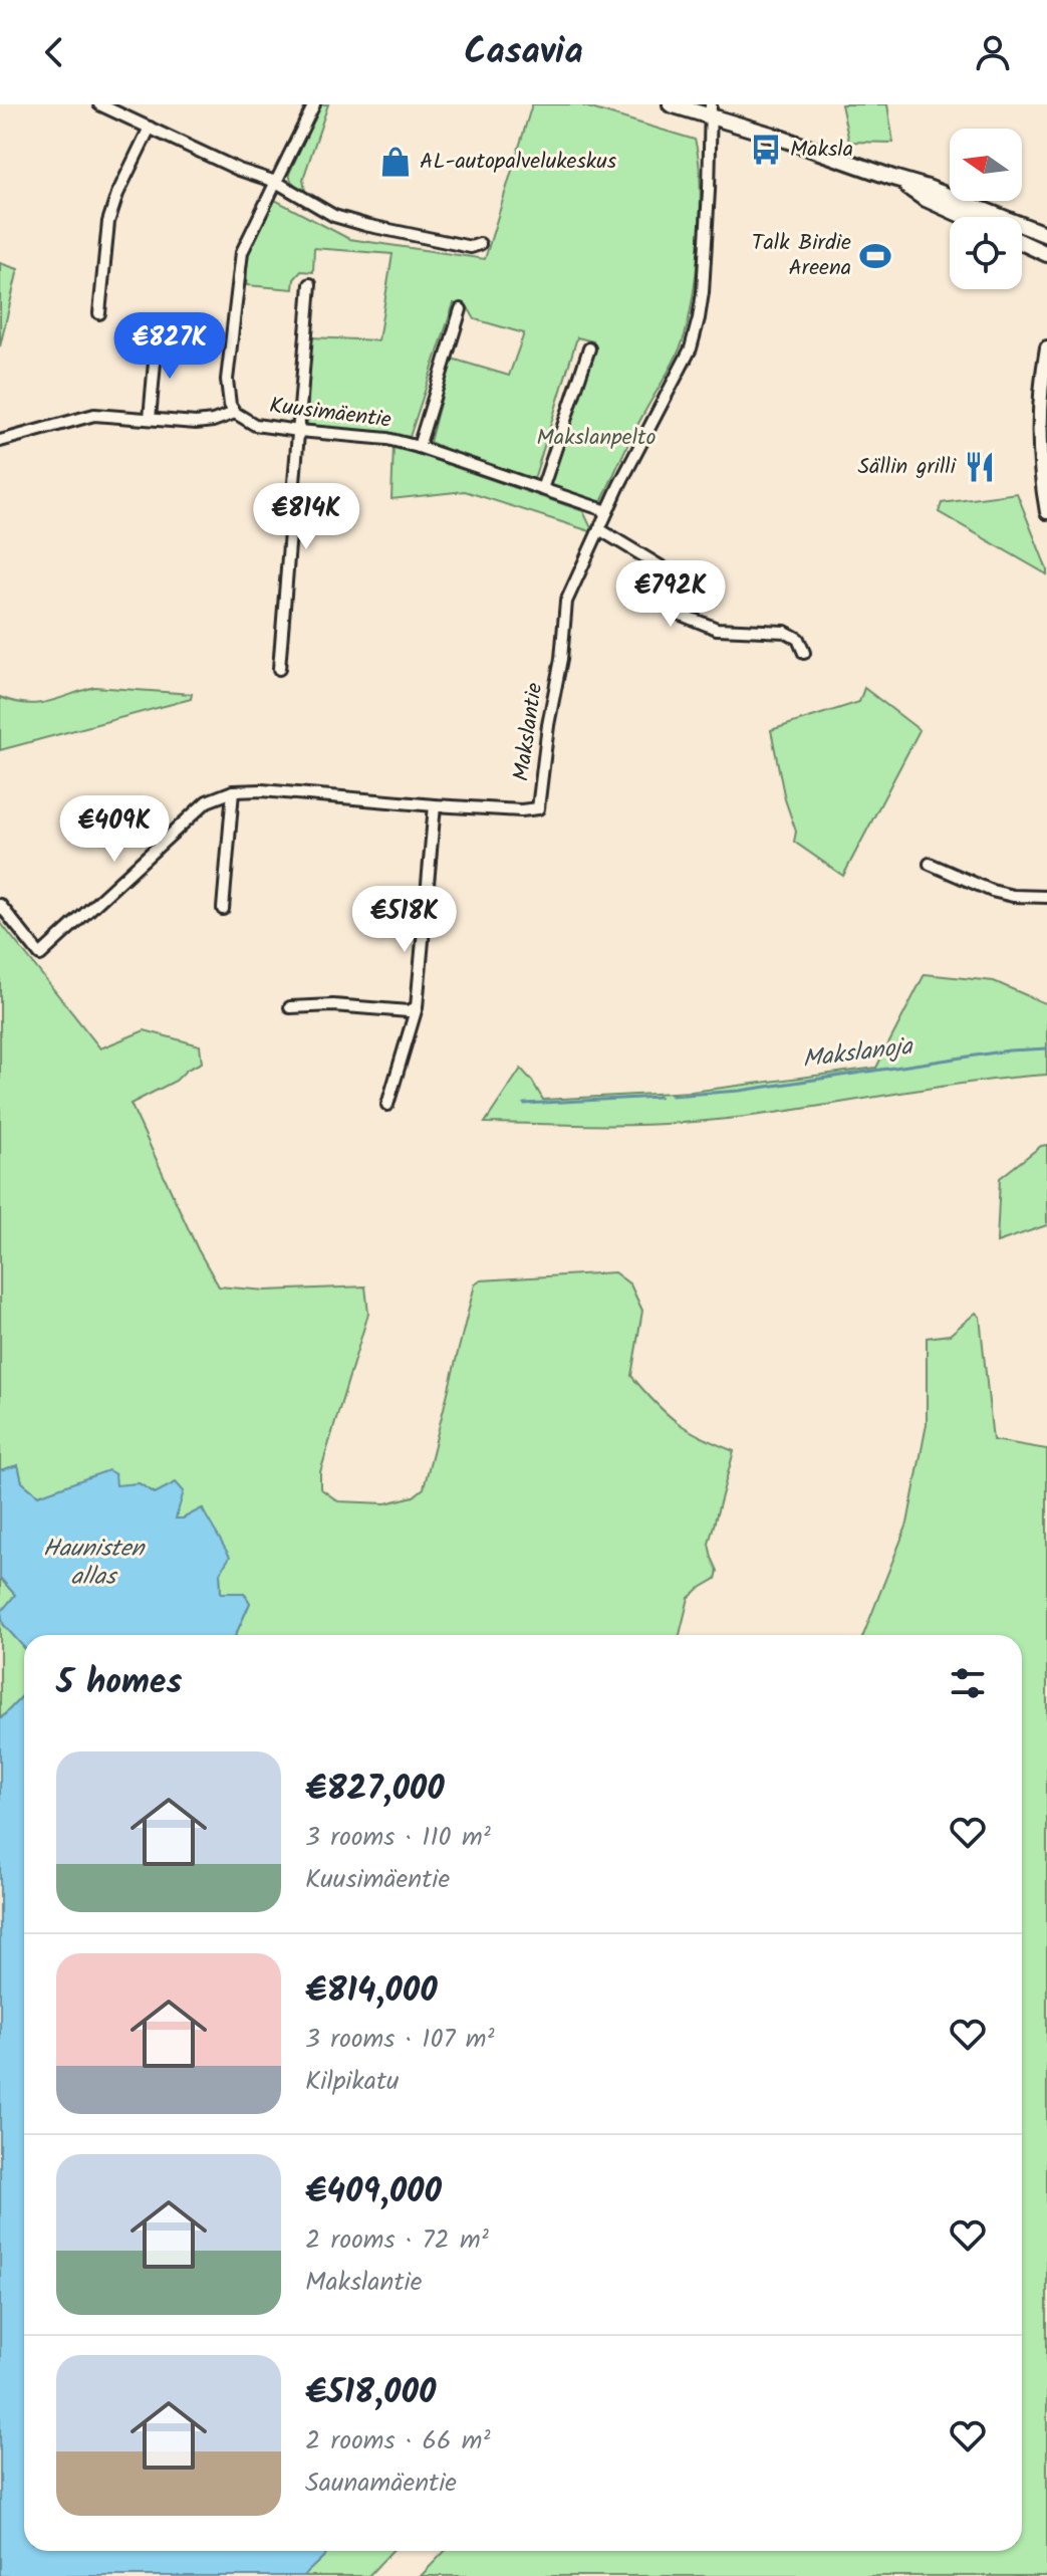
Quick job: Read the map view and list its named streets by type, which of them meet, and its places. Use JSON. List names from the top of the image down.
{
  "streets": {
    "street": ["Kuusimäentie", "Makslantie"]
  },
  "crossings": [
    ["Kuusimäentie", "Makslantie"]
  ],
  "water": ["Makslanoja", "Haunisten allas"],
  "parks": ["Makslanpelto"],
  "places": {
    "bus stop": ["Maksla"],
    "shop": ["AL-autopalvelukeskus"],
    "sports": ["Talk Birdie Areena"],
    "restaurant": ["Sällin grilli"]
  },
  "north": "left",
  "page": {
    "header": "Casavia",
    "price": [
      "€827K",
      "€814K",
      "€792K",
      "€409K",
      "€518K"
    ],
    "heading": "5 homes",
    "list": [
      {
        "name": "€827,000",
        "note": "3 rooms · 110 m² · Kuusimäentie"
      },
      {
        "name": "€814,000",
        "note": "3 rooms · 107 m² · Kilpikatu"
      },
      {
        "name": "€409,000",
        "note": "2 rooms · 72 m² · Makslantie"
      },
      {
        "name": "€518,000",
        "note": "2 rooms · 66 m² · Saunamäentie"
      }
    ]
  }
}
